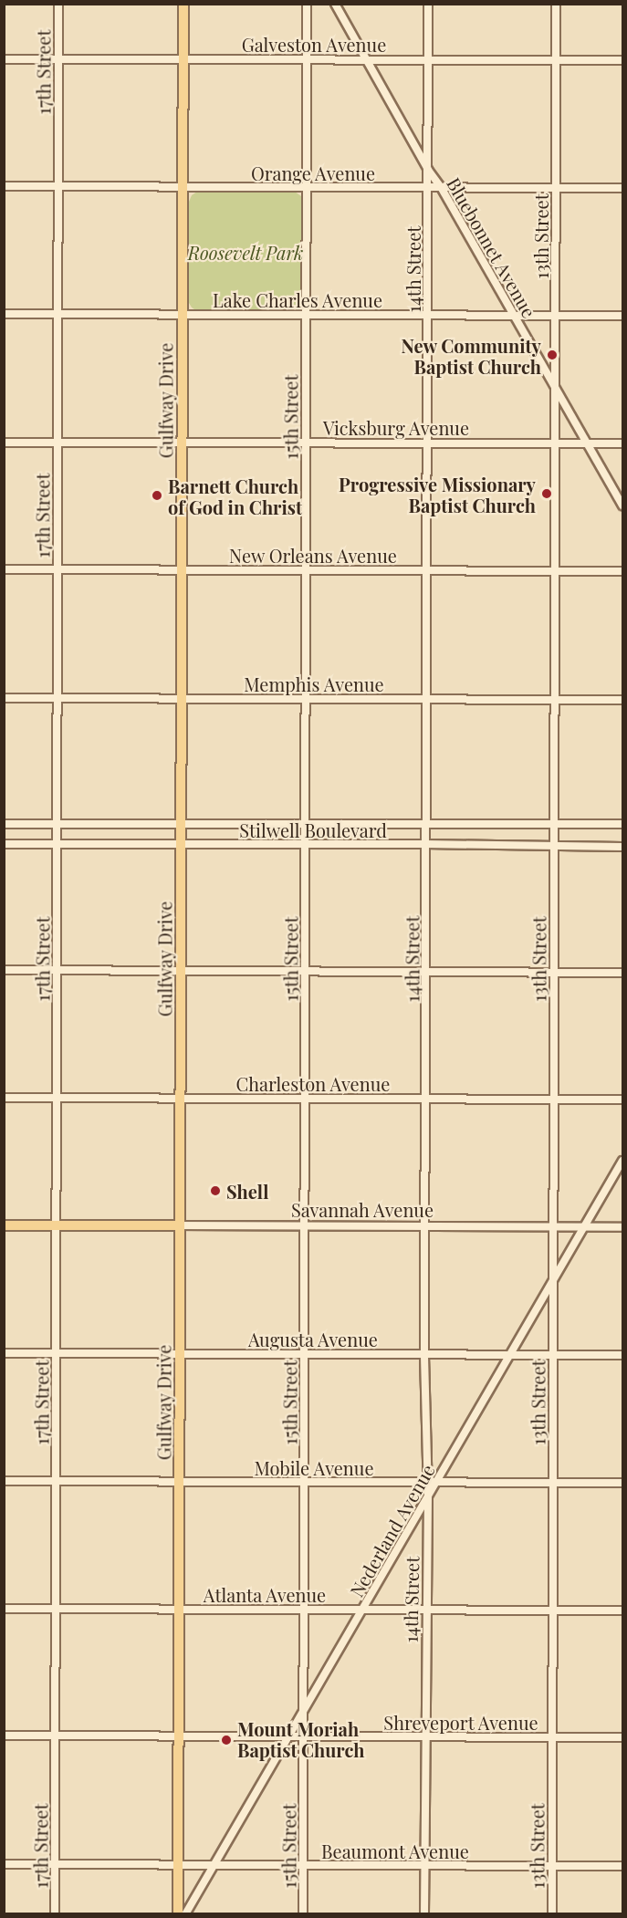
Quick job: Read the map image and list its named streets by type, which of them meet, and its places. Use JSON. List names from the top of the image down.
{
  "streets": {
    "main road": ["Gulfway Drive", "Savannah Avenue"],
    "street": [
      "Galveston Avenue",
      "17th Street",
      "Orange Avenue",
      "13th Street",
      "Bluebonnet Avenue",
      "14th Street",
      "Lake Charles Avenue",
      "15th Street",
      "Vicksburg Avenue",
      "New Orleans Avenue",
      "Memphis Avenue",
      "Stilwell Boulevard",
      "Charleston Avenue",
      "Augusta Avenue",
      "Mobile Avenue",
      "Nederland Avenue",
      "Atlanta Avenue",
      "Shreveport Avenue",
      "Beaumont Avenue"
    ]
  },
  "crossings": [
    ["Galveston Avenue", "17th Street"],
    ["Galveston Avenue", "13th Street"],
    ["Galveston Avenue", "Bluebonnet Avenue"],
    ["Galveston Avenue", "14th Street"],
    ["Galveston Avenue", "Gulfway Drive"],
    ["Galveston Avenue", "15th Street"],
    ["17th Street", "Orange Avenue"],
    ["17th Street", "Lake Charles Avenue"],
    ["17th Street", "Vicksburg Avenue"],
    ["17th Street", "New Orleans Avenue"],
    ["17th Street", "Memphis Avenue"],
    ["17th Street", "Stilwell Boulevard"],
    ["17th Street", "Charleston Avenue"],
    ["17th Street", "Savannah Avenue"],
    ["17th Street", "Augusta Avenue"],
    ["17th Street", "Mobile Avenue"],
    ["17th Street", "Atlanta Avenue"],
    ["17th Street", "Shreveport Avenue"],
    ["17th Street", "Beaumont Avenue"],
    ["Orange Avenue", "13th Street"],
    ["Orange Avenue", "Bluebonnet Avenue"],
    ["Orange Avenue", "14th Street"],
    ["Orange Avenue", "Gulfway Drive"],
    ["Orange Avenue", "15th Street"],
    ["13th Street", "Bluebonnet Avenue"],
    ["13th Street", "Lake Charles Avenue"],
    ["13th Street", "Vicksburg Avenue"],
    ["13th Street", "New Orleans Avenue"],
    ["13th Street", "Memphis Avenue"],
    ["13th Street", "Stilwell Boulevard"],
    ["13th Street", "Charleston Avenue"],
    ["13th Street", "Savannah Avenue"],
    ["13th Street", "Augusta Avenue"],
    ["13th Street", "Mobile Avenue"],
    ["13th Street", "Nederland Avenue"],
    ["13th Street", "Atlanta Avenue"],
    ["13th Street", "Shreveport Avenue"],
    ["13th Street", "Beaumont Avenue"],
    ["Bluebonnet Avenue", "14th Street"],
    ["Bluebonnet Avenue", "Lake Charles Avenue"],
    ["Bluebonnet Avenue", "Vicksburg Avenue"],
    ["14th Street", "Lake Charles Avenue"],
    ["14th Street", "Vicksburg Avenue"],
    ["14th Street", "New Orleans Avenue"],
    ["14th Street", "Memphis Avenue"],
    ["14th Street", "Stilwell Boulevard"],
    ["14th Street", "Charleston Avenue"],
    ["14th Street", "Savannah Avenue"],
    ["14th Street", "Augusta Avenue"],
    ["14th Street", "Mobile Avenue"],
    ["14th Street", "Nederland Avenue"],
    ["14th Street", "Atlanta Avenue"],
    ["14th Street", "Shreveport Avenue"],
    ["14th Street", "Beaumont Avenue"],
    ["Lake Charles Avenue", "Gulfway Drive"],
    ["Lake Charles Avenue", "15th Street"],
    ["Gulfway Drive", "Vicksburg Avenue"],
    ["Gulfway Drive", "New Orleans Avenue"],
    ["Gulfway Drive", "Memphis Avenue"],
    ["Gulfway Drive", "Stilwell Boulevard"],
    ["Gulfway Drive", "Charleston Avenue"],
    ["Gulfway Drive", "Savannah Avenue"],
    ["Gulfway Drive", "Augusta Avenue"],
    ["Gulfway Drive", "Mobile Avenue"],
    ["Gulfway Drive", "Atlanta Avenue"],
    ["Gulfway Drive", "Shreveport Avenue"],
    ["Gulfway Drive", "Beaumont Avenue"],
    ["15th Street", "Vicksburg Avenue"],
    ["15th Street", "New Orleans Avenue"],
    ["15th Street", "Memphis Avenue"],
    ["15th Street", "Stilwell Boulevard"],
    ["15th Street", "Charleston Avenue"],
    ["15th Street", "Savannah Avenue"],
    ["15th Street", "Augusta Avenue"],
    ["15th Street", "Mobile Avenue"],
    ["15th Street", "Nederland Avenue"],
    ["15th Street", "Atlanta Avenue"],
    ["15th Street", "Shreveport Avenue"],
    ["15th Street", "Beaumont Avenue"],
    ["Savannah Avenue", "Nederland Avenue"],
    ["Augusta Avenue", "Nederland Avenue"],
    ["Mobile Avenue", "Nederland Avenue"],
    ["Nederland Avenue", "Atlanta Avenue"],
    ["Nederland Avenue", "Shreveport Avenue"],
    ["Nederland Avenue", "Beaumont Avenue"]
  ],
  "parks": ["Roosevelt Park"],
  "places": [
    "New Community Baptist Church",
    "Progressive Missionary Baptist Church",
    "Barnett Church of God in Christ",
    "Shell",
    "Mount Moriah Baptist Church"
  ]
}
